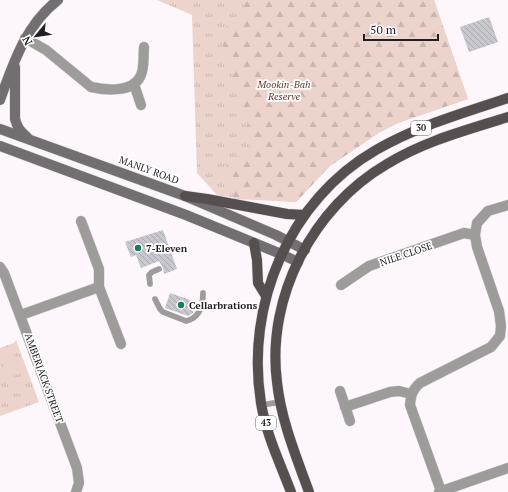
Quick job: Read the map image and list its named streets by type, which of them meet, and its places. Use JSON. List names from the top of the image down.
{
  "streets": {
    "main road": ["30", "MANLY ROAD", "43"],
    "street": ["NILE CLOSE", "AMBERJACK STREET"]
  },
  "crossings": [
    ["30", "MANLY ROAD"],
    ["30", "43"],
    ["MANLY ROAD", "43"]
  ],
  "parks": ["Mookin-Bah Reserve"],
  "places": ["7-Eleven", "Cellarbrations"],
  "scale_bar": "50 m",
  "north": "bottom left"
}
